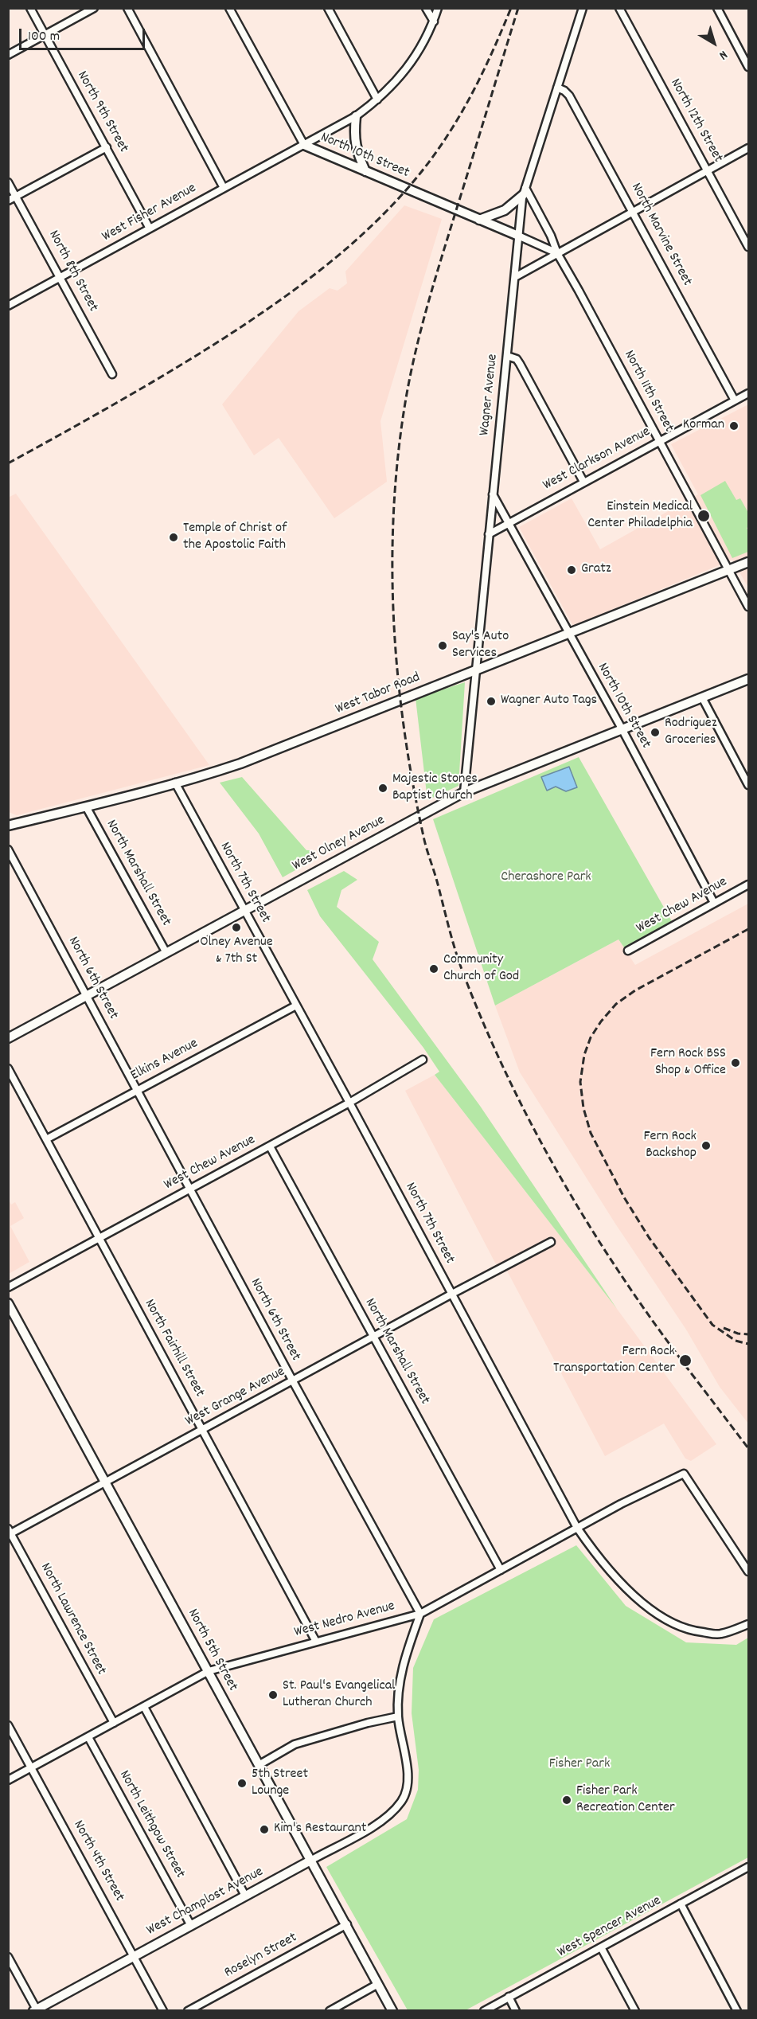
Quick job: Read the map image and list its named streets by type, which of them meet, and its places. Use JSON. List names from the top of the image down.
{
  "streets": {
    "street": [
      "North 9th Street",
      "North 12th Street",
      "North 10th Street",
      "West Fisher Avenue",
      "North Marvine Street",
      "North 8th Street",
      "North 11th Street",
      "Wagner Avenue",
      "West Clarkson Avenue",
      "West Tabor Road",
      "West Olney Avenue",
      "North Marshall Street",
      "North 7th Street",
      "West Chew Avenue",
      "North 6th Street",
      "Elkins Avenue",
      "North Fairhill Street",
      "West Grange Avenue",
      "North Lawrence Street",
      "West Nedro Avenue",
      "North 5th Street",
      "North Leithgow Street",
      "North 4th Street",
      "West Champlost Avenue",
      "West Spencer Avenue",
      "Roselyn Street"
    ]
  },
  "crossings": [
    ["North 9th Street", "West Fisher Avenue"],
    ["North 10th Street", "West Fisher Avenue"],
    ["North 10th Street", "North 11th Street"],
    ["North 10th Street", "Wagner Avenue"],
    ["North 10th Street", "West Clarkson Avenue"],
    ["North 10th Street", "West Tabor Road"],
    ["North 10th Street", "West Olney Avenue"],
    ["North 10th Street", "West Chew Avenue"],
    ["West Fisher Avenue", "North 8th Street"],
    ["North Marvine Street", "Wagner Avenue"],
    ["North Marvine Street", "West Clarkson Avenue"],
    ["North 11th Street", "Wagner Avenue"],
    ["North 11th Street", "West Clarkson Avenue"],
    ["North 11th Street", "West Tabor Road"],
    ["Wagner Avenue", "West Tabor Road"],
    ["Wagner Avenue", "West Olney Avenue"],
    ["West Tabor Road", "North Marshall Street"],
    ["West Tabor Road", "North 7th Street"],
    ["West Olney Avenue", "North Marshall Street"],
    ["West Olney Avenue", "North 7th Street"],
    ["West Olney Avenue", "North 6th Street"],
    ["North Marshall Street", "West Chew Avenue"],
    ["North Marshall Street", "West Grange Avenue"],
    ["North Marshall Street", "West Nedro Avenue"],
    ["North 7th Street", "West Chew Avenue"],
    ["North 7th Street", "Elkins Avenue"],
    ["North 7th Street", "West Grange Avenue"],
    ["North 7th Street", "West Nedro Avenue"],
    ["West Chew Avenue", "North 6th Street"],
    ["West Chew Avenue", "North Fairhill Street"],
    ["North 6th Street", "Elkins Avenue"],
    ["North 6th Street", "West Grange Avenue"],
    ["North 6th Street", "West Nedro Avenue"],
    ["Elkins Avenue", "North Fairhill Street"],
    ["North Fairhill Street", "West Grange Avenue"],
    ["North Fairhill Street", "West Nedro Avenue"],
    ["West Grange Avenue", "North Lawrence Street"],
    ["West Grange Avenue", "North 5th Street"],
    ["North Lawrence Street", "West Nedro Avenue"],
    ["West Nedro Avenue", "North 5th Street"],
    ["West Nedro Avenue", "North Leithgow Street"],
    ["West Nedro Avenue", "North 4th Street"],
    ["North 5th Street", "West Champlost Avenue"],
    ["North 5th Street", "Roselyn Street"],
    ["North Leithgow Street", "West Champlost Avenue"],
    ["North 4th Street", "West Champlost Avenue"]
  ],
  "parks": ["Cherashore Park", "Fisher Park"],
  "places": [
    "Korman",
    "Einstein Medical Center Philadelphia",
    "Temple of Christ of the Apostolic Faith",
    "Gratz",
    "Say's Auto Services",
    "Wagner Auto Tags",
    "Rodriguez Groceries",
    "Majestic Stones Baptist Church",
    "Olney Avenue & 7th St",
    "Community Church of God",
    "Fern Rock BSS Shop & Office",
    "Fern Rock Backshop",
    "Fern Rock Transportation Center",
    "St. Paul's Evangelical Lutheran Church",
    "5th Street Lounge",
    "Fisher Park Recreation Center",
    "Kim's Restaurant"
  ],
  "scale_bar": "100 m",
  "north": "bottom right"
}
